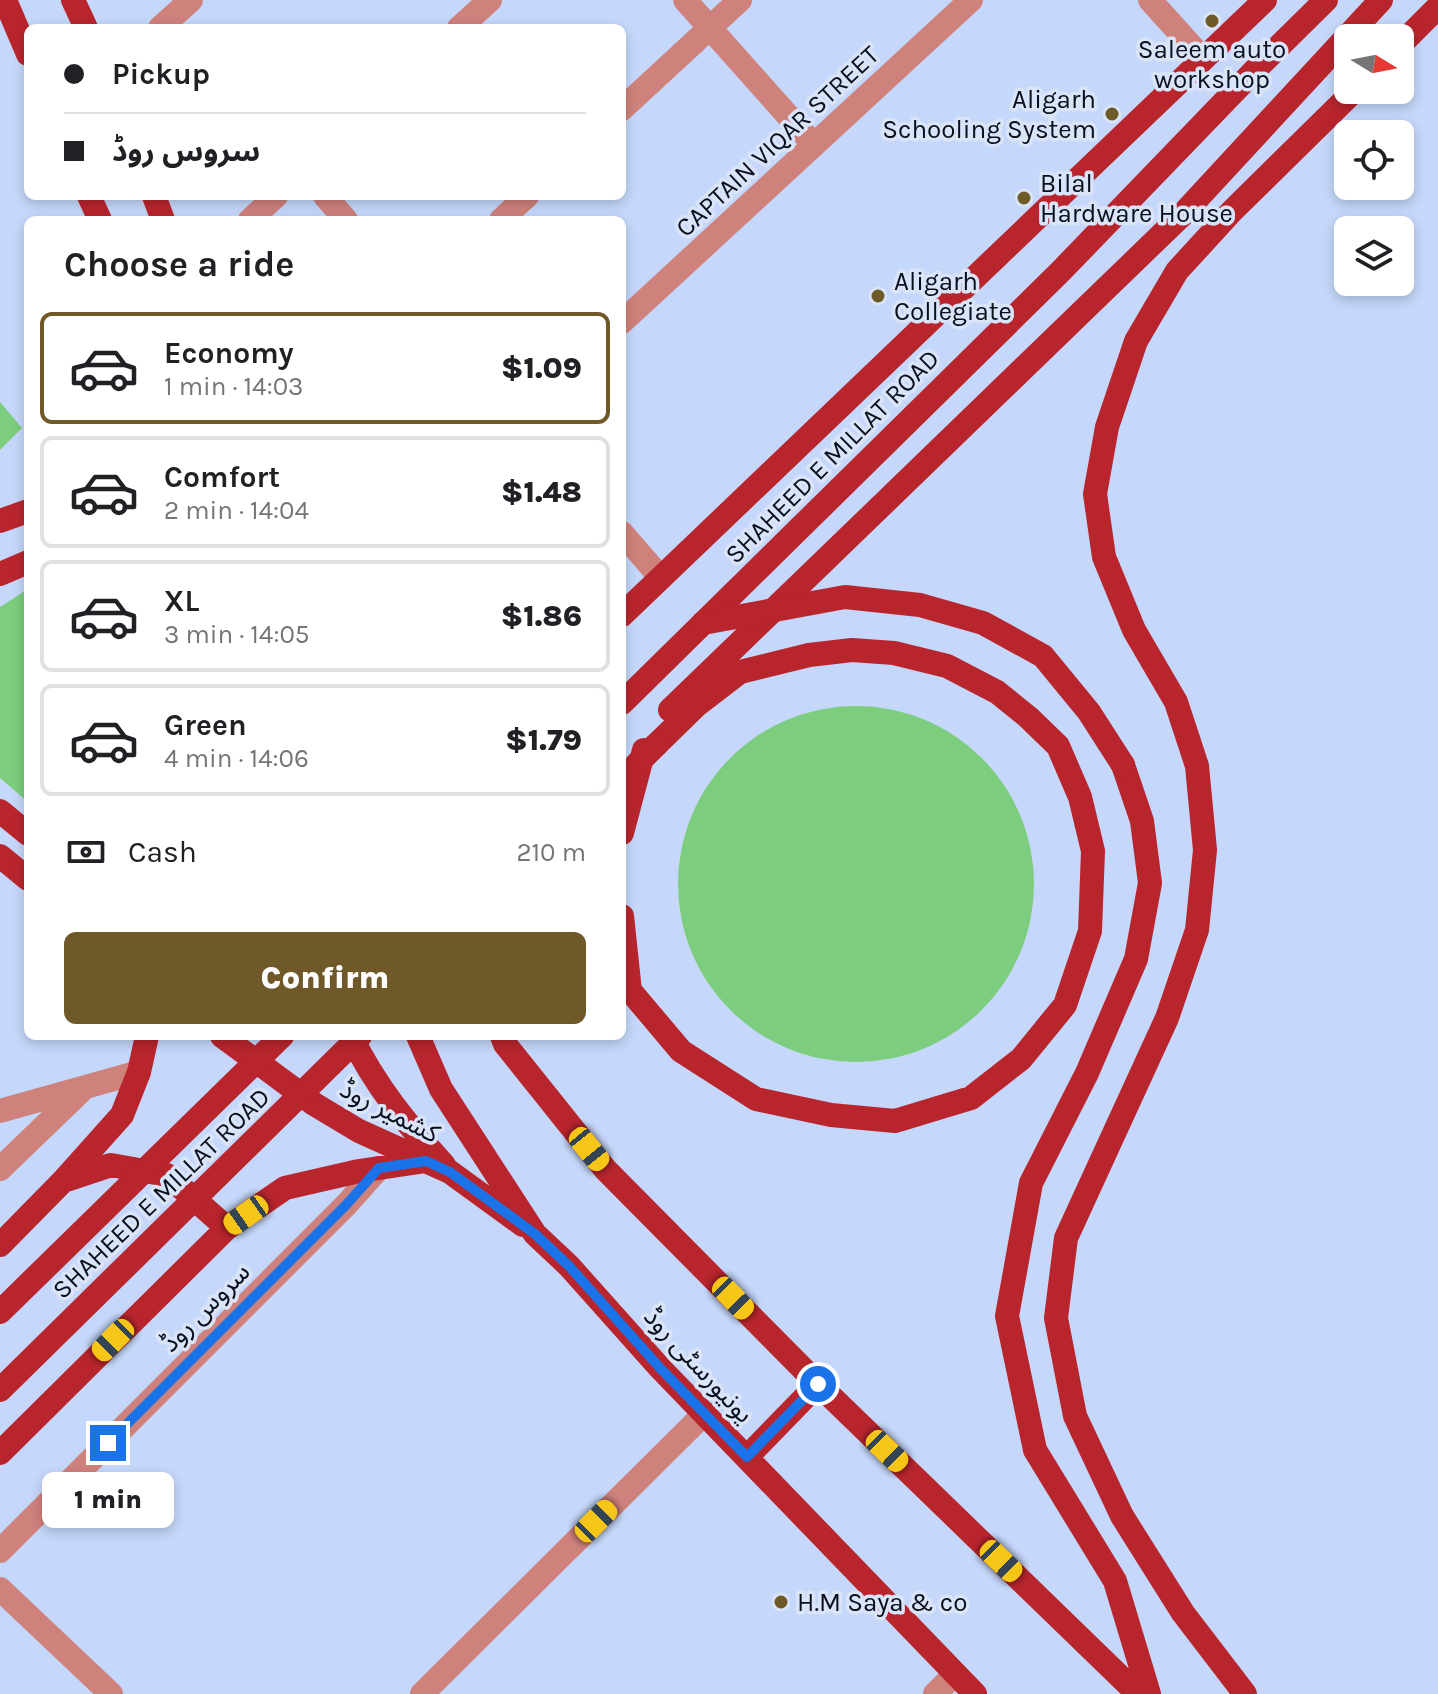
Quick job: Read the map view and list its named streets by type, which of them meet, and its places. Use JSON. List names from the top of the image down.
{
  "streets": {
    "main road": ["SHAHEED E MILLAT ROAD", "کشمیر روڈ", "یونیورسٹی روڈ"],
    "street": ["CAPTAIN VIQAR STREET", "سروس روڈ"]
  },
  "crossings": [
    ["کشمیر روڈ", "یونیورسٹی روڈ"]
  ],
  "places": [
    "Saleem auto workshop",
    "Aligarh Schooling System",
    "Bilal Hardware House",
    "Aligarh Collegiate",
    "H.M Saya & co"
  ],
  "north": "right",
  "page": {
    "banner": ["Pickup", "سروس روڈ"],
    "heading": "Choose a ride",
    "list": [
      {
        "name": "Economy",
        "note": "1 min · 14:03",
        "value": "$1.09"
      },
      {
        "name": "Comfort",
        "note": "2 min · 14:04",
        "value": "$1.48"
      },
      {
        "name": "XL",
        "note": "3 min · 14:05",
        "value": "$1.86"
      },
      {
        "name": "Green",
        "note": "4 min · 14:06",
        "value": "$1.79"
      }
    ],
    "pay": ["Cash", "210 m"],
    "buttons": "Confirm",
    "bubble": "1 min"
  }
}
